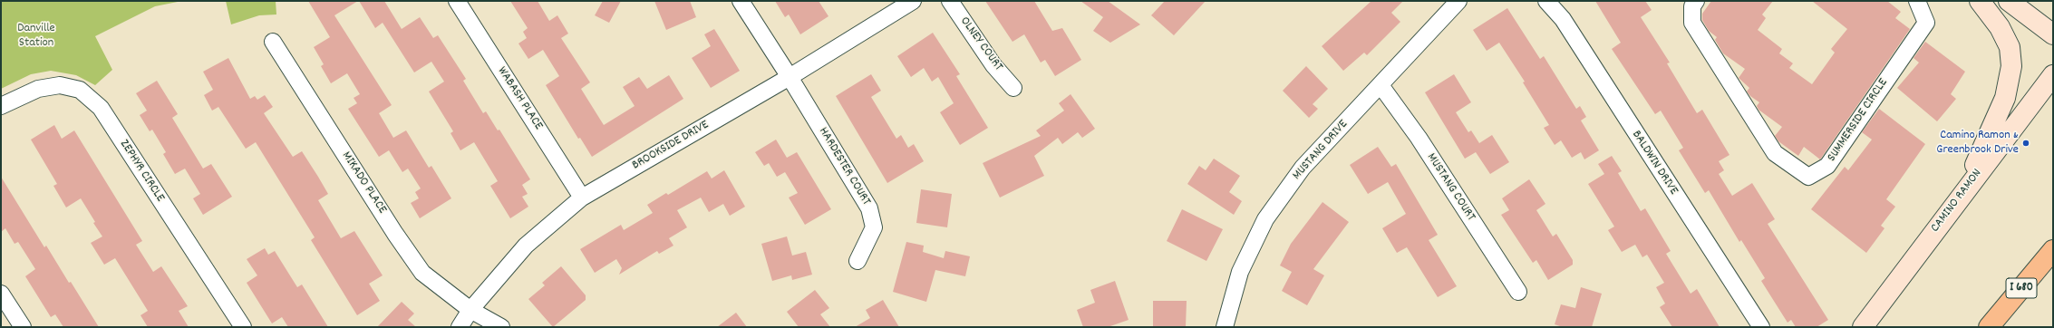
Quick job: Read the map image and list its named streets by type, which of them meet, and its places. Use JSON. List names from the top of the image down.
{
  "streets": {
    "highway": ["I 680"],
    "street": [
      "OLNEY COURT",
      "WABASH PLACE",
      "SUMMERSIDE CIRCLE",
      "BROOKSIDE DRIVE",
      "MUSTANG DRIVE",
      "BALDWIN DRIVE",
      "HARDESTER COURT",
      "ZEPHYR CIRCLE",
      "MIKADO PLACE",
      "MUSTANG COURT",
      "CAMINO RAMON"
    ]
  },
  "crossings": [
    ["WABASH PLACE", "BROOKSIDE DRIVE"],
    ["BROOKSIDE DRIVE", "HARDESTER COURT"],
    ["BROOKSIDE DRIVE", "MIKADO PLACE"],
    ["MUSTANG DRIVE", "MUSTANG COURT"]
  ],
  "parks": ["Danville Station"],
  "places": ["Camino Ramon & Greenbrook Drive"]
}
